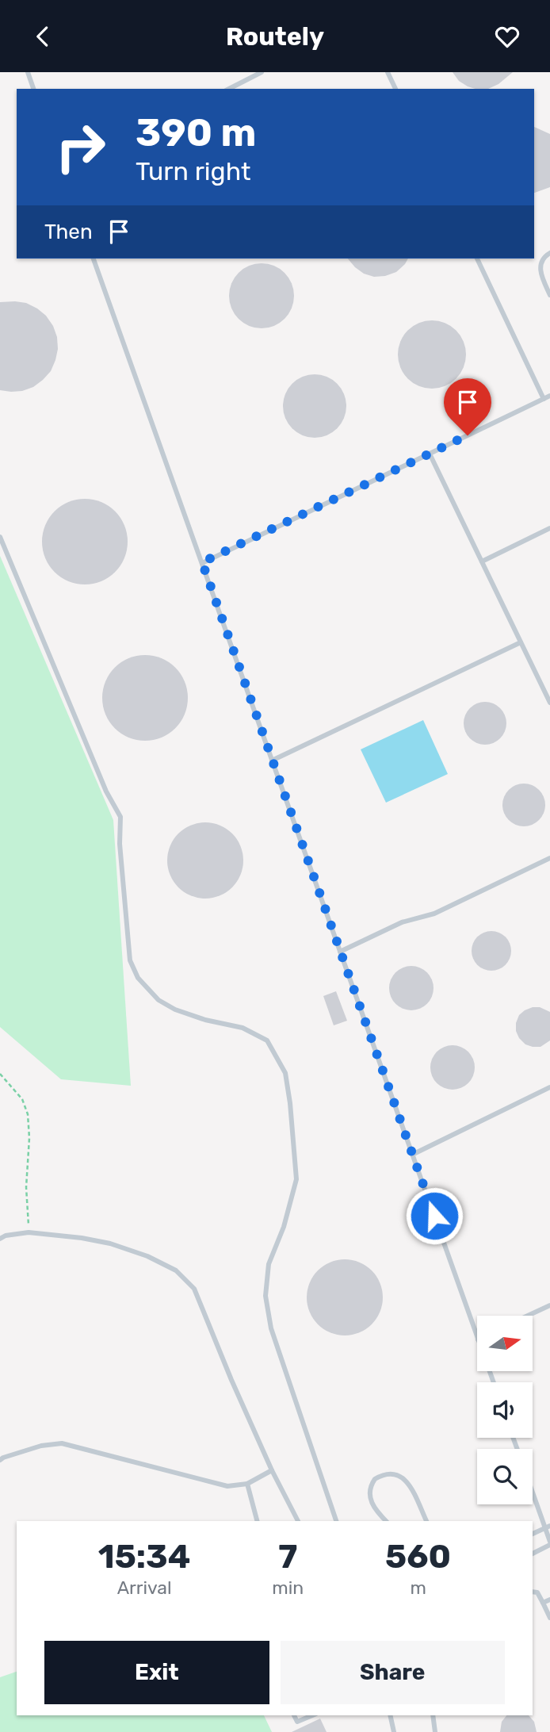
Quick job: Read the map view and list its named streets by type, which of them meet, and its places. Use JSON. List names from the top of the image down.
{
  "north": "right",
  "page": {
    "header": "Routely",
    "turn": ["390 m", "Turn right"],
    "then": "Then",
    "eta": [
      "15:34",
      "Arrival",
      "7",
      "min",
      "560",
      "m"
    ],
    "buttons": ["Exit", "Share"]
  }
}
